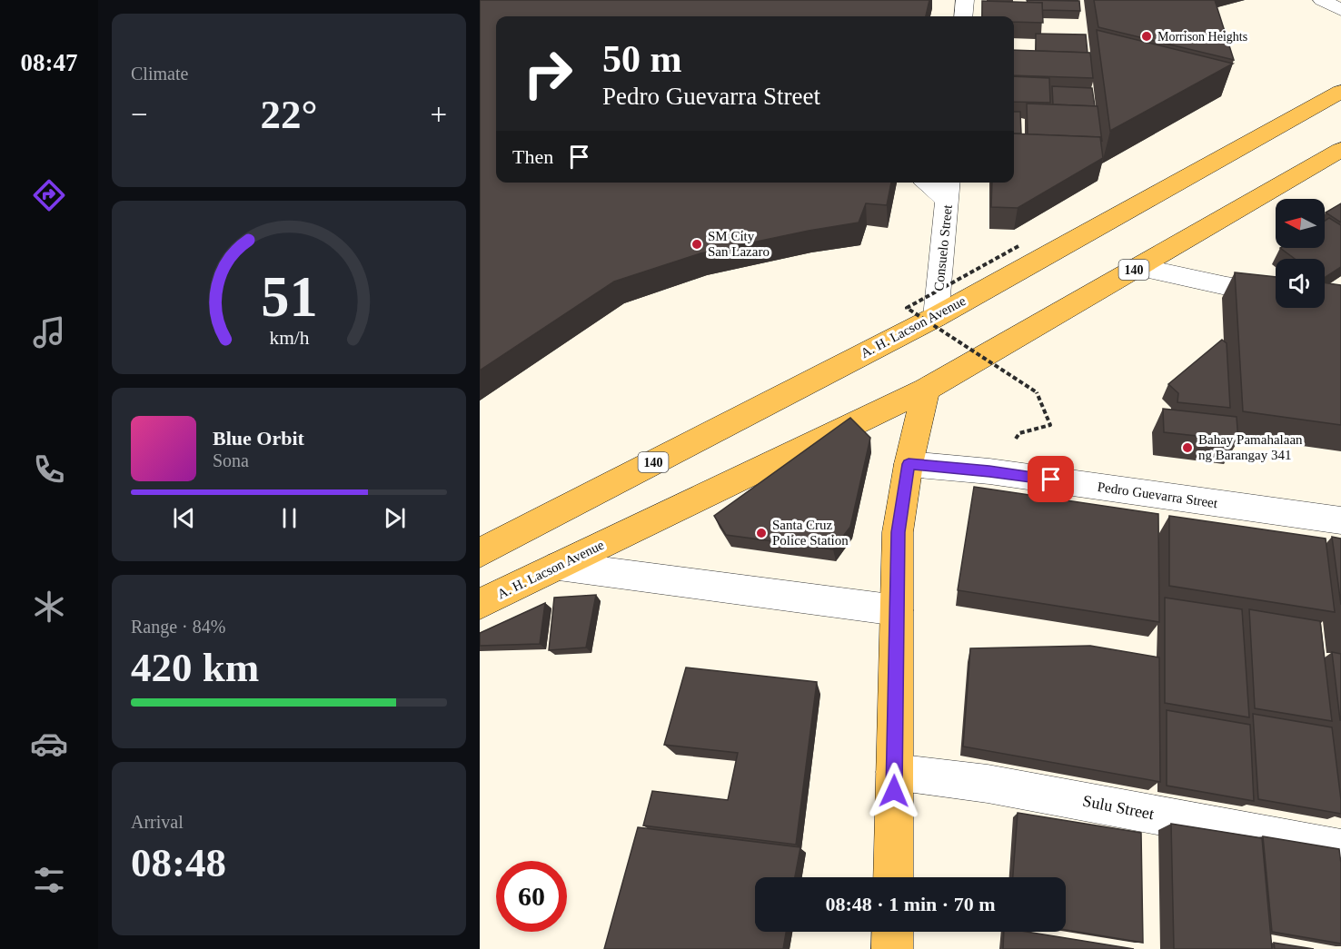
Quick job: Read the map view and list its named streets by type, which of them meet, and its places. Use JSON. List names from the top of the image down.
{
  "streets": {
    "main road": ["140", "A. H. Lacson Avenue"],
    "street": ["Consuelo Street", "Pedro Guevarra Street", "Sulu Street"]
  },
  "crossings": [
    ["Consuelo Street", "A. H. Lacson Avenue"]
  ],
  "places": [
    "Morrison Heights",
    "SM City San Lazaro",
    "Bahay Pamahalaan ng Barangay 341",
    "Santa Cruz Police Station"
  ],
  "north": "left",
  "page": {
    "tabs": "08:47",
    "tile": [
      "Climate",
      ["Range · 84%", "420 km"],
      ["Arrival", "08:48"]
    ],
    "turn": ["50 m", "Pedro Guevarra Street"],
    "heat": ["−", "22°", "+"],
    "then": "Then",
    "song": ["Blue Orbit", "Sona"],
    "limit": "60",
    "trip": "08:48 · 1 min · 70 m",
    "gauge": ["51", "km/h"]
  }
}
